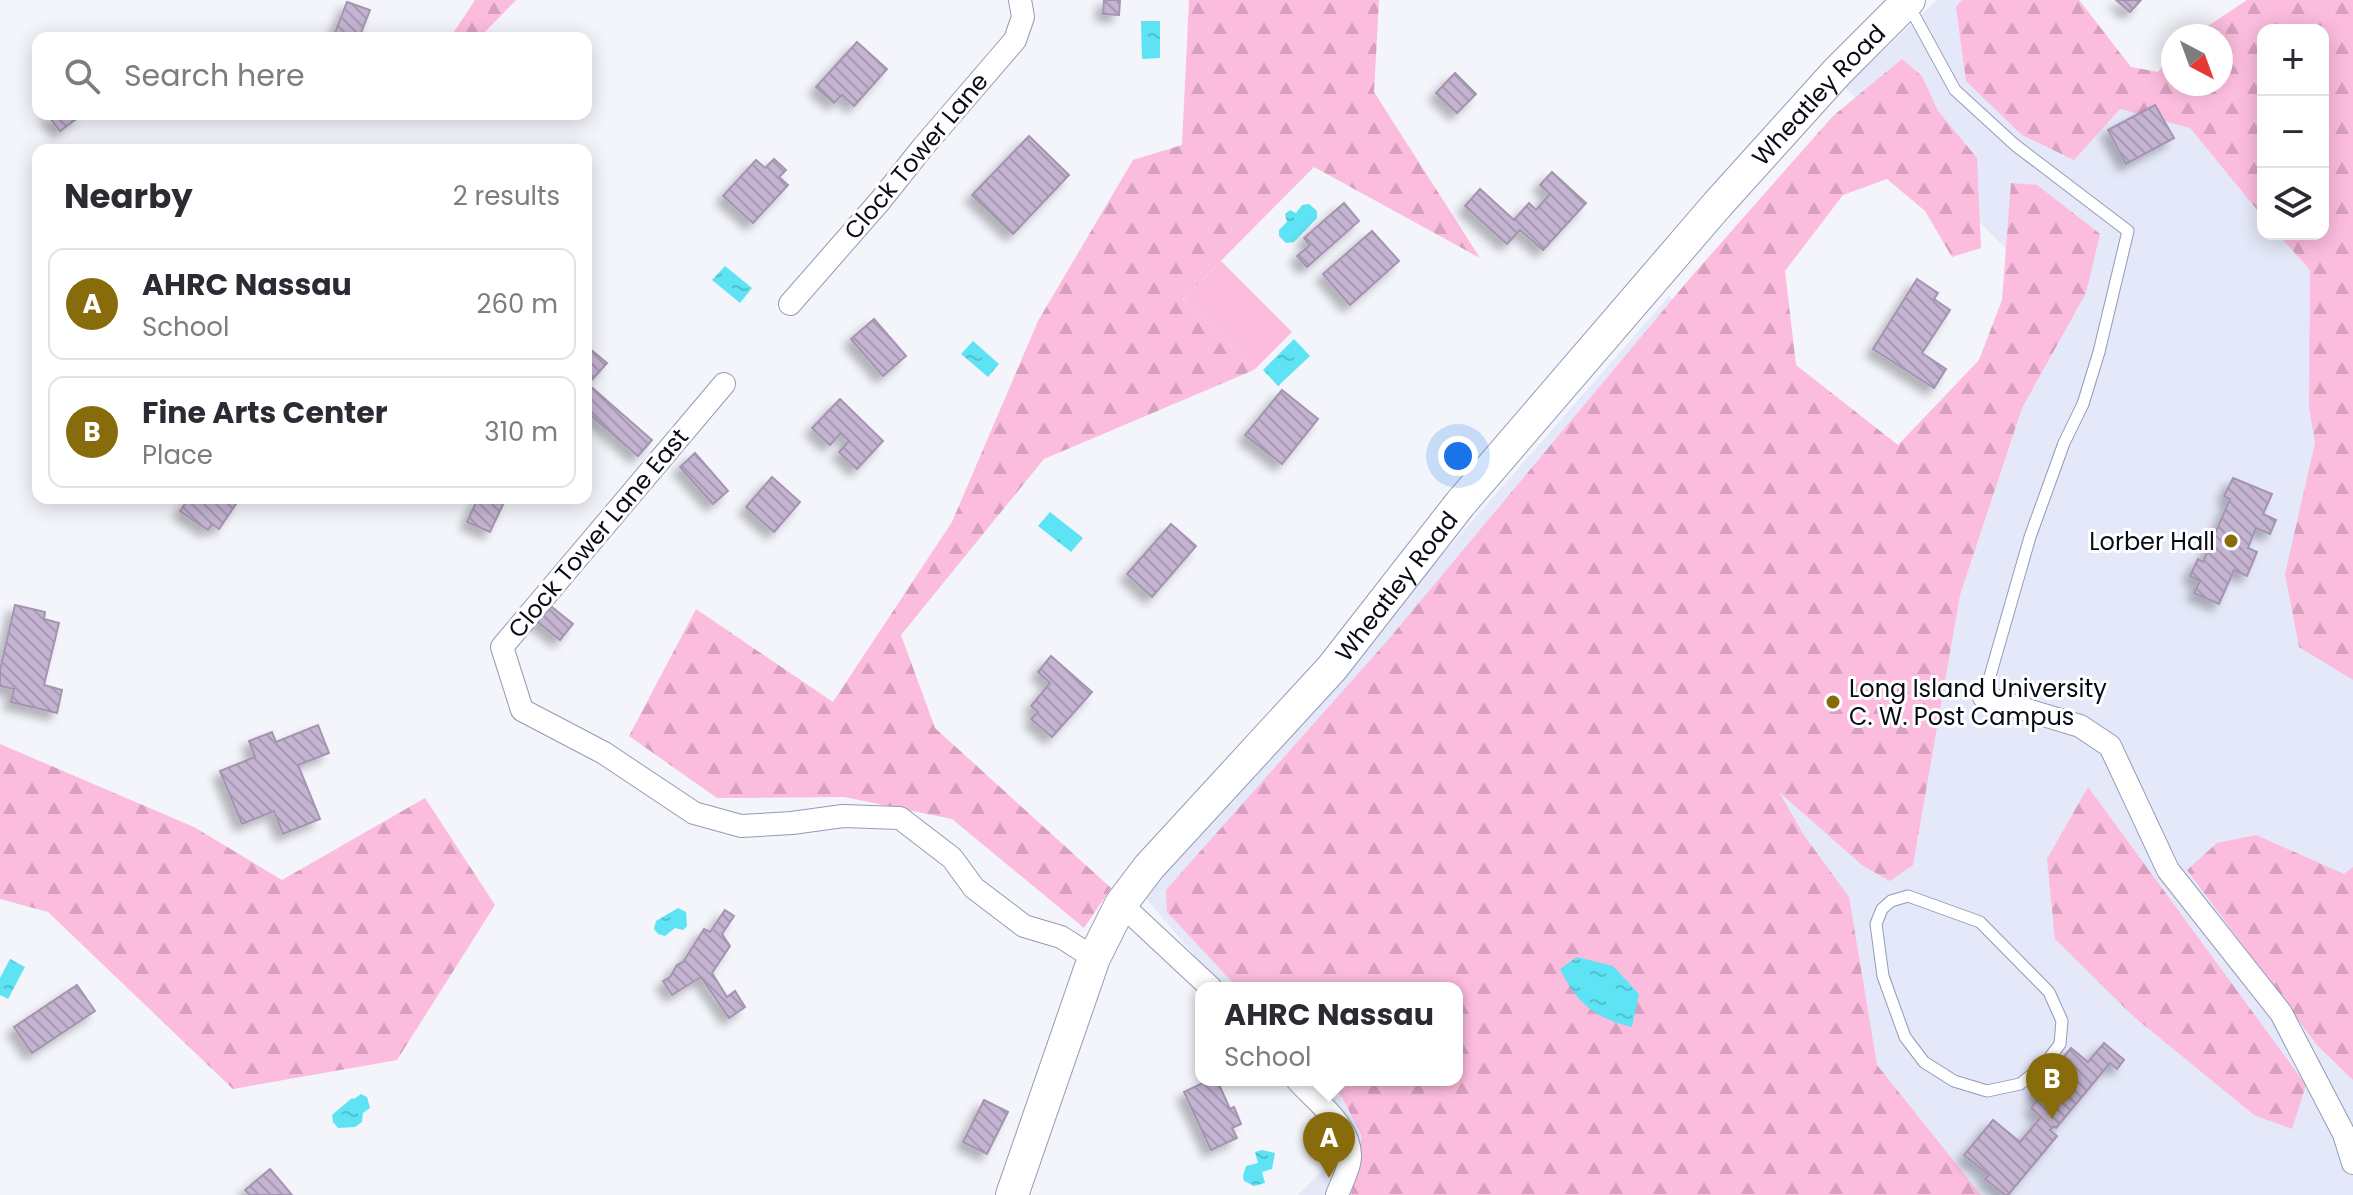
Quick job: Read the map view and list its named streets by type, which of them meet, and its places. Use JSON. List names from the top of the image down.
{
  "streets": {
    "main road": ["Wheatley Road"],
    "street": ["Clock Tower Lane", "Clock Tower Lane East"]
  },
  "crossings": [
    ["Wheatley Road", "Clock Tower Lane East"]
  ],
  "places": ["Lorber Hall", "Long Island University C. W. Post Campus"],
  "north": "bottom right",
  "page": {
    "map_buttons": ["+", "−"],
    "search": "Search here",
    "heading": ["Nearby", "2 results"],
    "list": [
      {
        "mark": "A",
        "name": "AHRC Nassau",
        "note": "School",
        "value": "260 m"
      },
      {
        "mark": "B",
        "name": "Fine Arts Center",
        "note": "Place",
        "value": "310 m"
      }
    ],
    "popup": ["AHRC Nassau", "School"],
    "pins": ["B", "A"]
  }
}
